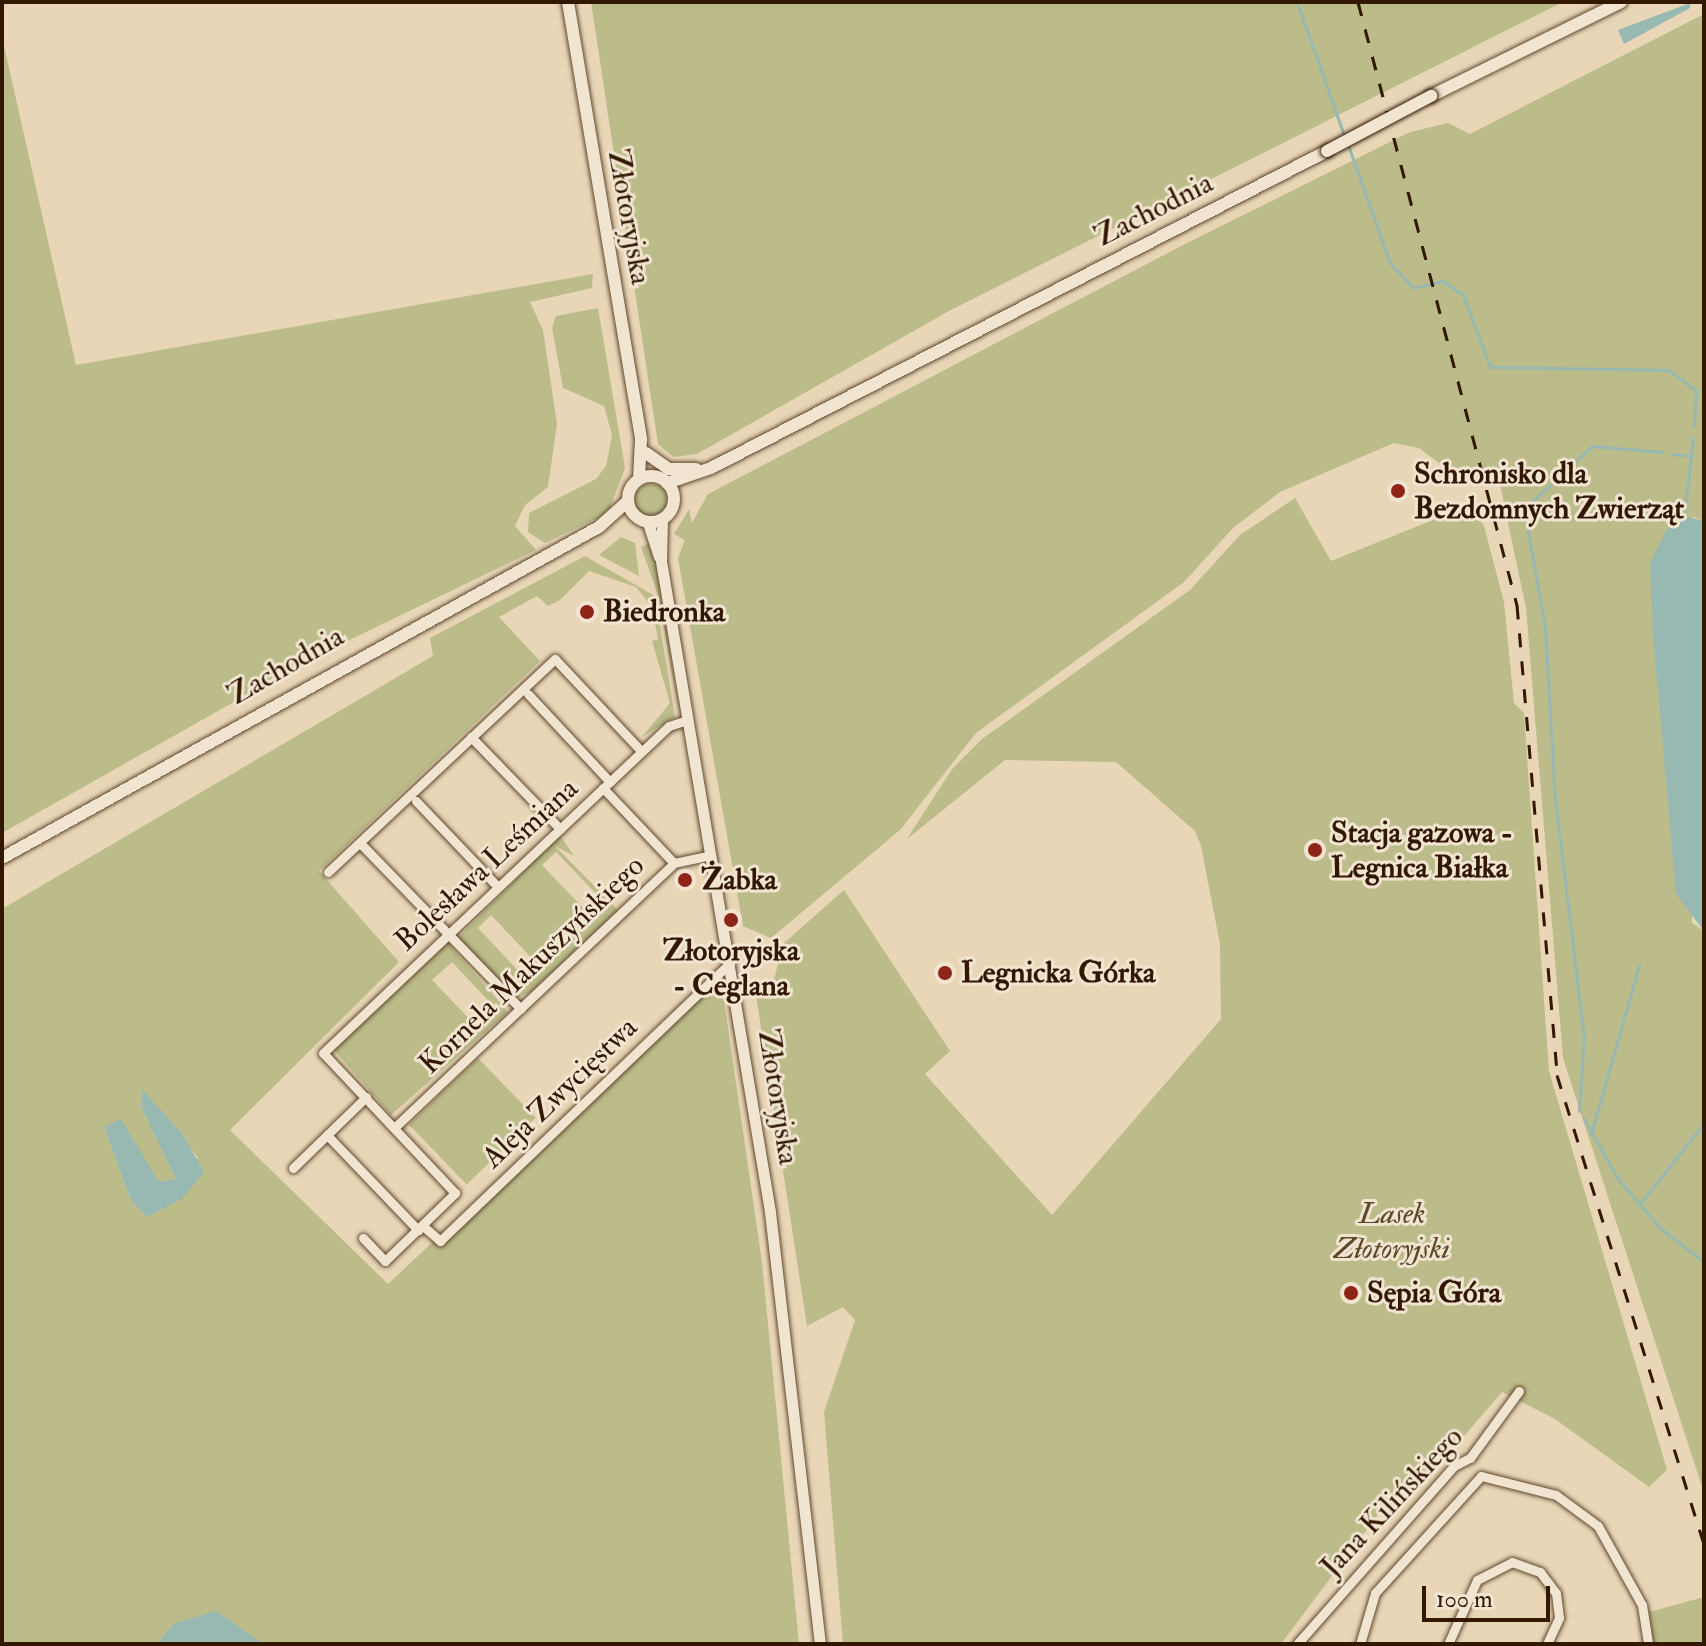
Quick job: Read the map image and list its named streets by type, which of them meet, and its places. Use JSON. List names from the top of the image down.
{
  "streets": {
    "main road": ["Zachodnia", "Złotoryjska"],
    "street": [
      "Bolesława Leśmiana",
      "Kornela Makuszyńskiego",
      "Aleja Zwycięstwa",
      "Jana Kilińskiego"
    ]
  },
  "crossings": [
    ["Zachodnia", "Złotoryjska"],
    ["Złotoryjska", "Bolesława Leśmiana"],
    ["Złotoryjska", "Kornela Makuszyńskiego"],
    ["Złotoryjska", "Aleja Zwycięstwa"]
  ],
  "parks": ["Lasek Złotoryjski"],
  "places": [
    "Schronisko dla Bezdomnych Zwierząt",
    "Biedronka",
    "Stacja gazowa - Legnica Białka",
    "Żabka",
    "Złotoryjska - Ceglana",
    "Legnicka Górka",
    "Sępia Góra"
  ],
  "scale_bar": "100 m"
}
